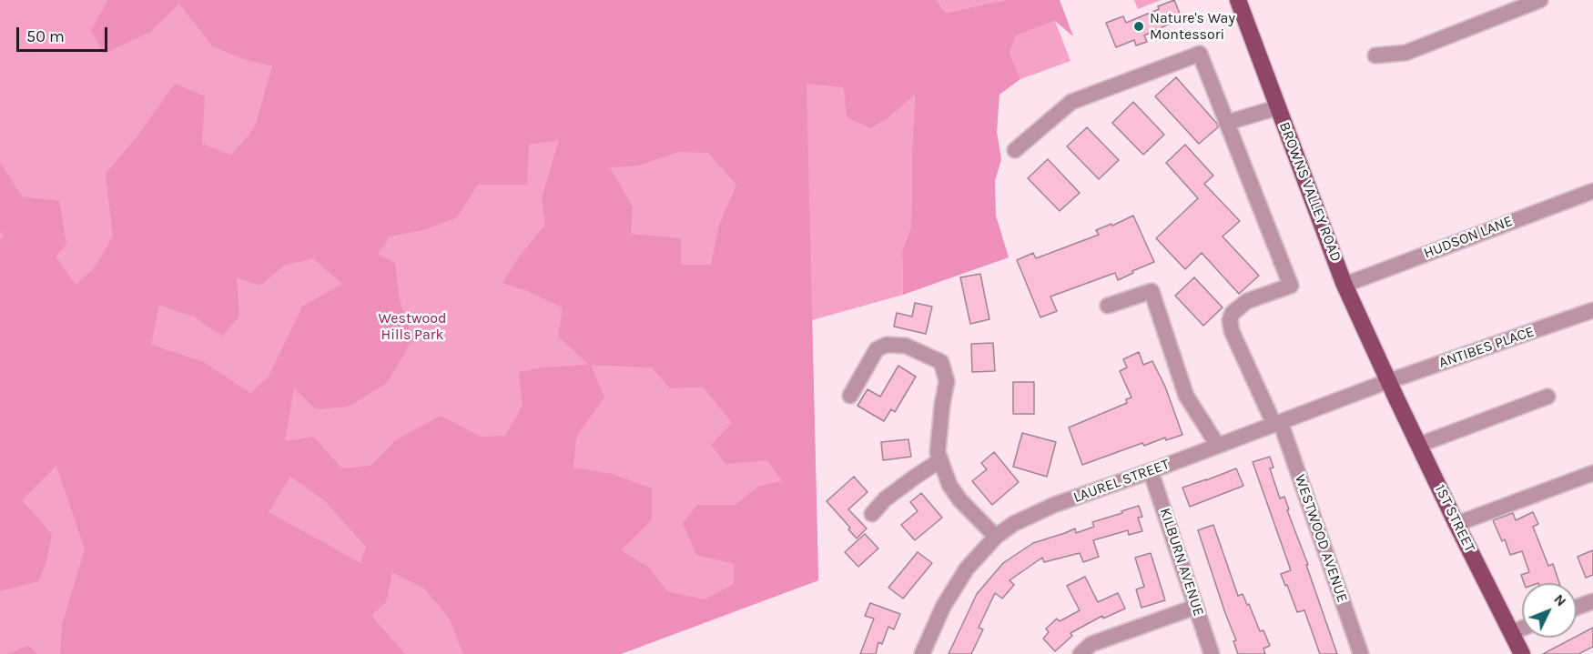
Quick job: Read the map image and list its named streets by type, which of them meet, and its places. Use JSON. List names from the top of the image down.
{
  "streets": {
    "main road": ["BROWNS VALLEY ROAD", "1ST STREET"],
    "street": [
      "HUDSON LANE",
      "ANTIBES PLACE",
      "LAUREL STREET",
      "WESTWOOD AVENUE",
      "KILBURN AVENUE"
    ]
  },
  "crossings": [
    ["BROWNS VALLEY ROAD", "HUDSON LANE"],
    ["BROWNS VALLEY ROAD", "ANTIBES PLACE"],
    ["BROWNS VALLEY ROAD", "LAUREL STREET"],
    ["BROWNS VALLEY ROAD", "1ST STREET"],
    ["ANTIBES PLACE", "LAUREL STREET"],
    ["ANTIBES PLACE", "1ST STREET"],
    ["LAUREL STREET", "1ST STREET"],
    ["LAUREL STREET", "WESTWOOD AVENUE"],
    ["LAUREL STREET", "KILBURN AVENUE"]
  ],
  "parks": ["Westwood Hills Park"],
  "places": ["Nature's Way Montessori"],
  "scale_bar": "50 m",
  "north": "top right"
}
